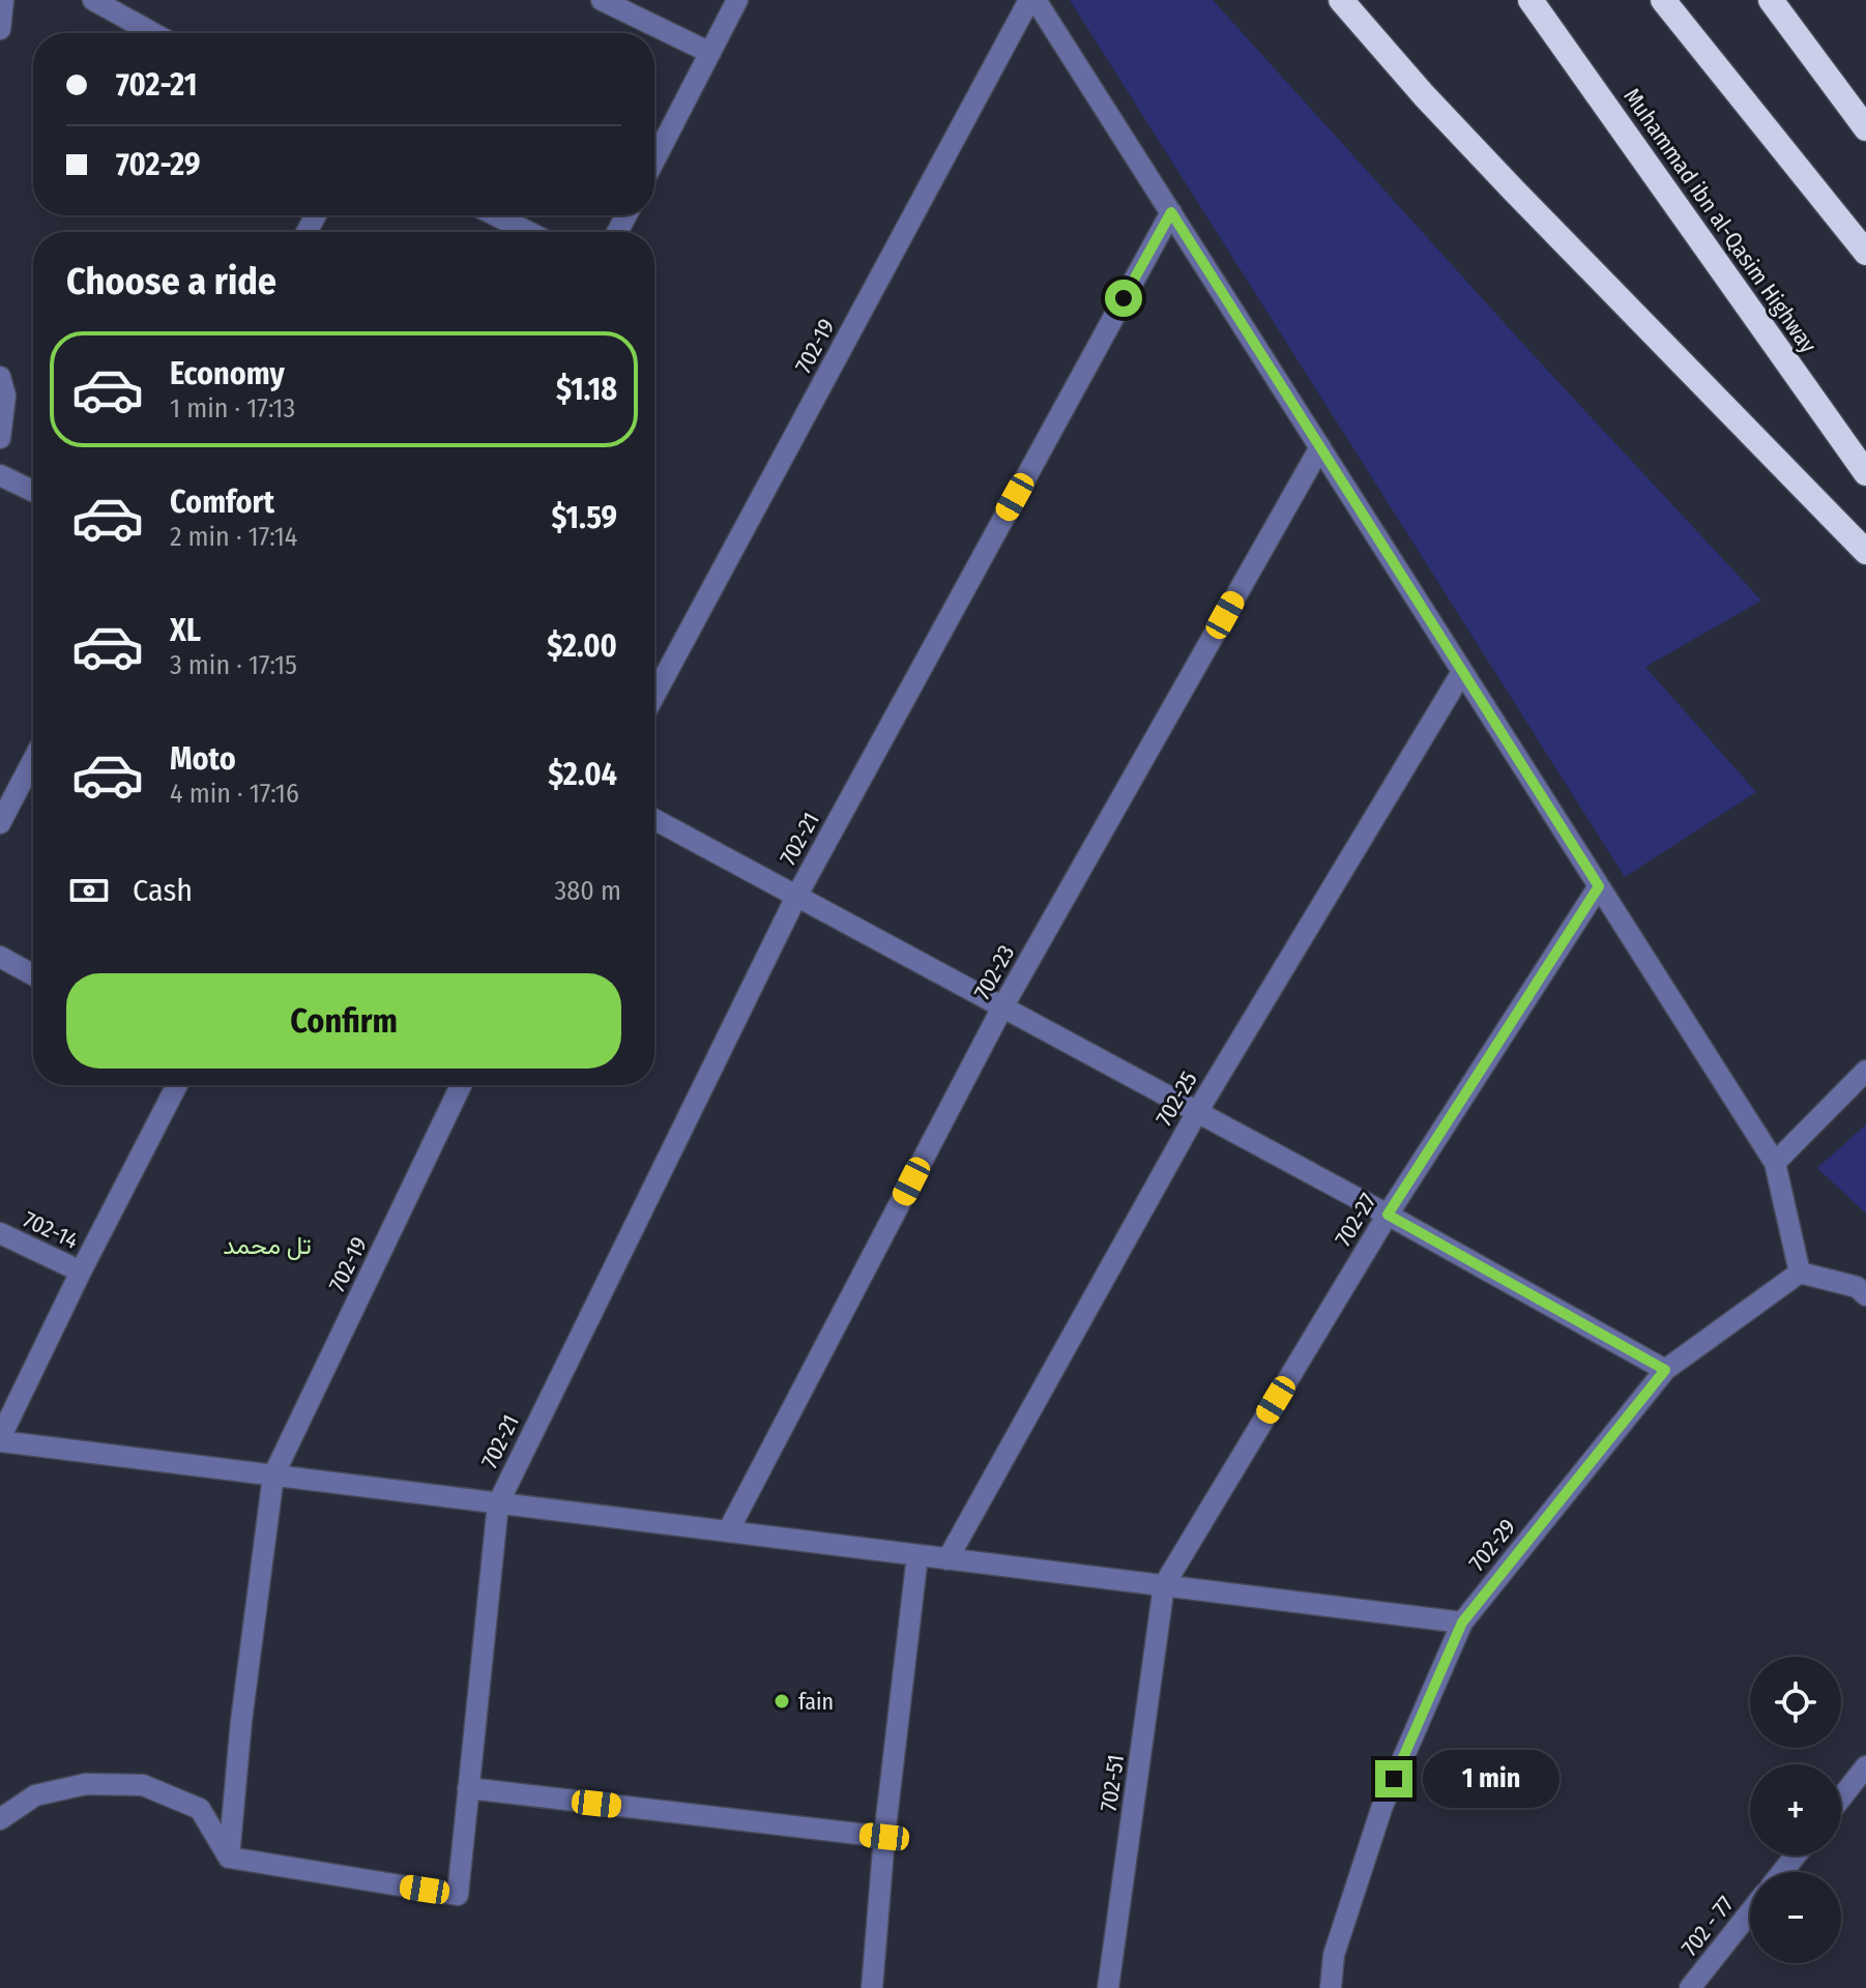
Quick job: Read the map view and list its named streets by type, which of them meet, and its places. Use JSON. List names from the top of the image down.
{
  "streets": {
    "highway": ["Muhammad ibn al-Qasim Highway"],
    "street": [
      "702-19",
      "702-21",
      "702-23",
      "702-25",
      "702-27",
      "702-14",
      "702-29",
      "702-51",
      "702 - 77"
    ]
  },
  "crossings": [
    ["702-27", "702-51"]
  ],
  "districts": ["تل محمد"],
  "places": ["fain"],
  "page": {
    "banner": ["702-21", "702-29"],
    "heading": "Choose a ride",
    "list": [
      {
        "name": "Economy",
        "note": "1 min · 17:13",
        "value": "$1.18"
      },
      {
        "name": "Comfort",
        "note": "2 min · 17:14",
        "value": "$1.59"
      },
      {
        "name": "XL",
        "note": "3 min · 17:15",
        "value": "$2.00"
      },
      {
        "name": "Moto",
        "note": "4 min · 17:16",
        "value": "$2.04"
      }
    ],
    "pay": ["Cash", "380 m"],
    "buttons": "Confirm",
    "map_buttons": ["+", "−"],
    "bubble": "1 min"
  }
}
